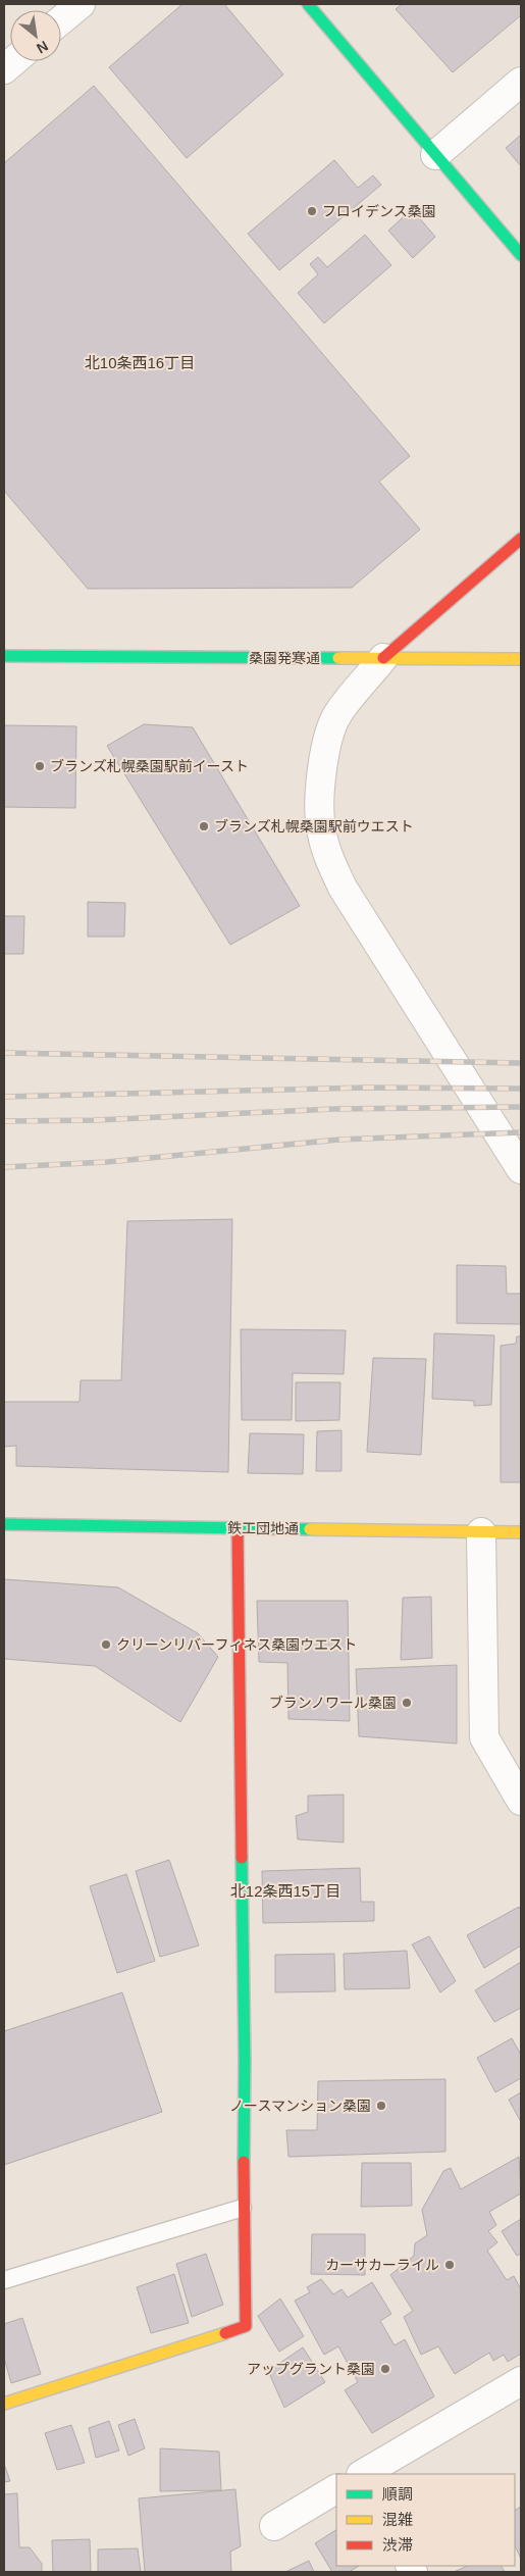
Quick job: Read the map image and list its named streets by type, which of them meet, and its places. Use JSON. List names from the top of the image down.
{
  "streets": {
    "street": ["桑園発寒通", "鉄工団地通"]
  },
  "districts": ["北10条西16丁目", "北12条西15丁目"],
  "places": [
    "フロイデンス桑園",
    "ブランズ札幌桑園駅前イースト",
    "ブランズ札幌桑園駅前ウエスト",
    "クリーンリバーフィネス桑園ウエスト",
    "ブランノワール桑園",
    "ノースマンション桑園",
    "カーサカーライル",
    "アップグラント桑園"
  ],
  "legend": ["順調", "混雑", "渋滞"],
  "north": "bottom right"
}
